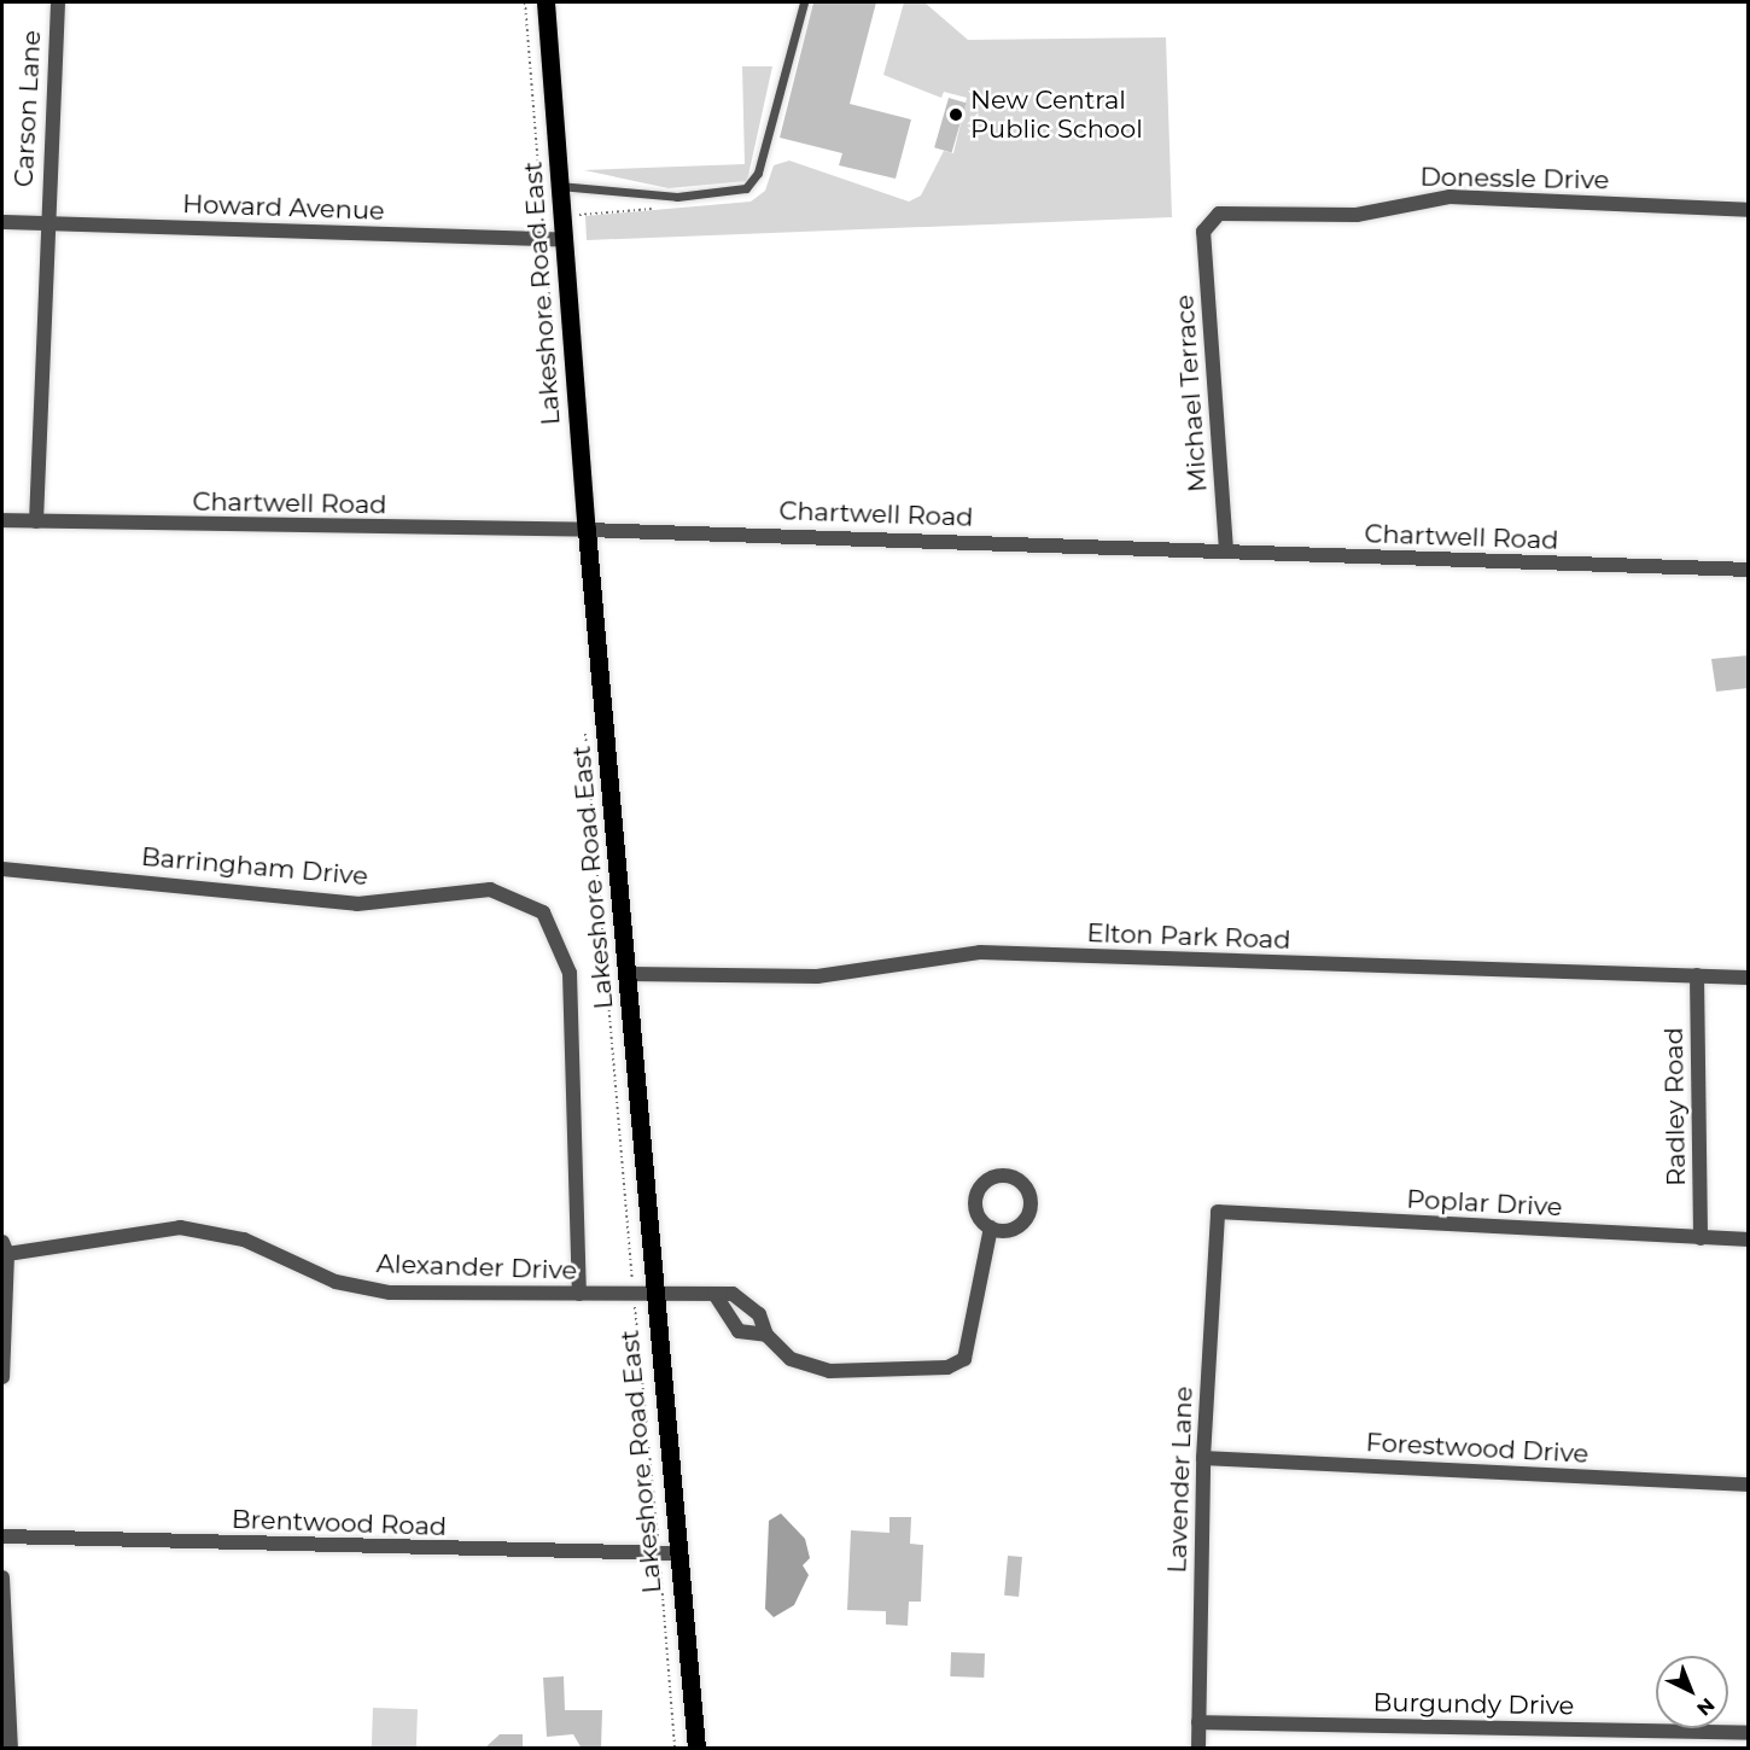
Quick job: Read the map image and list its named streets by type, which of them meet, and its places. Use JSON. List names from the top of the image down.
{
  "streets": {
    "main road": ["Lakeshore Road East"],
    "street": [
      "Carson Lane",
      "Donessle Drive",
      "Howard Avenue",
      "Michael Terrace",
      "Chartwell Road",
      "Barringham Drive",
      "Elton Park Road",
      "Radley Road",
      "Poplar Drive",
      "Alexander Drive",
      "Forestwood Drive",
      "Lavender Lane",
      "Brentwood Road",
      "Burgundy Drive"
    ]
  },
  "crossings": [
    ["Carson Lane", "Howard Avenue"],
    ["Carson Lane", "Chartwell Road"],
    ["Donessle Drive", "Michael Terrace"],
    ["Howard Avenue", "Lakeshore Road East"],
    ["Lakeshore Road East", "Chartwell Road"],
    ["Lakeshore Road East", "Elton Park Road"],
    ["Lakeshore Road East", "Alexander Drive"],
    ["Lakeshore Road East", "Brentwood Road"],
    ["Michael Terrace", "Chartwell Road"],
    ["Barringham Drive", "Alexander Drive"],
    ["Elton Park Road", "Radley Road"],
    ["Radley Road", "Poplar Drive"],
    ["Poplar Drive", "Lavender Lane"],
    ["Forestwood Drive", "Lavender Lane"],
    ["Lavender Lane", "Burgundy Drive"]
  ],
  "places": ["New Central Public School"],
  "north": "bottom right"
}
